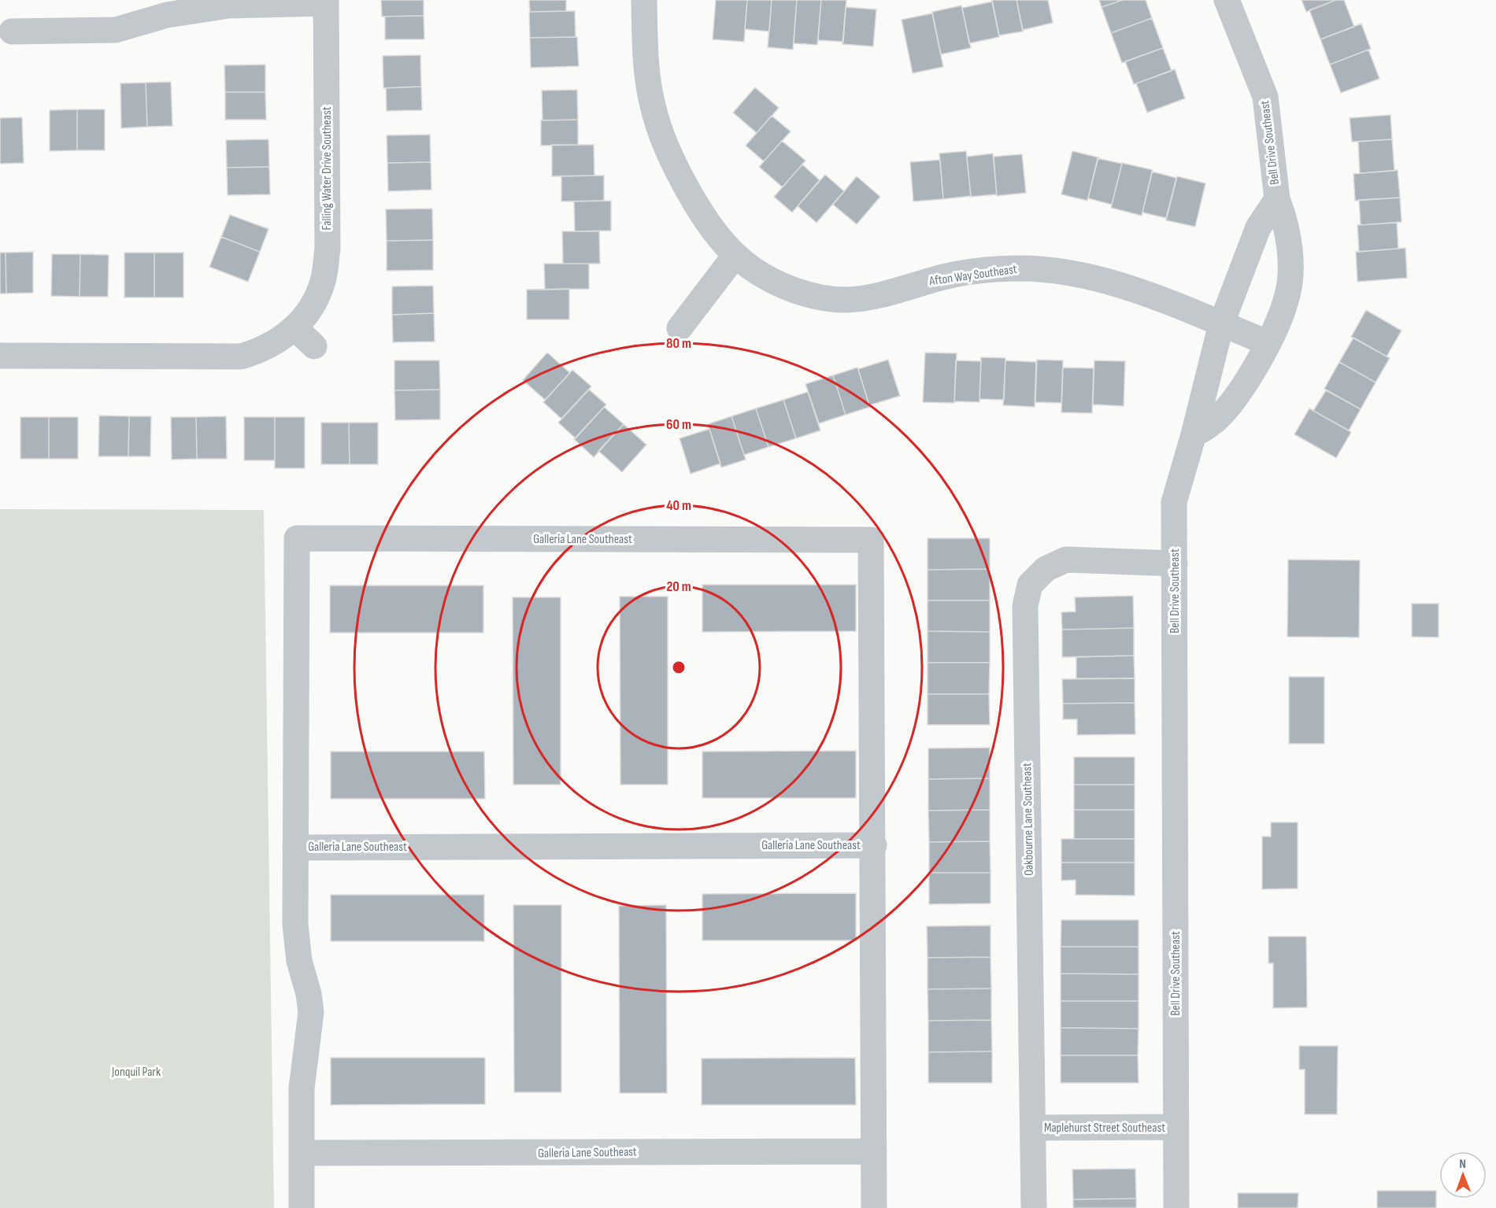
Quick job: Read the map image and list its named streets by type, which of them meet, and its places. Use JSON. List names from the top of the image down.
{
  "streets": {
    "street": [
      "Bell Drive Southeast",
      "Falling Water Drive Southeast",
      "Afton Way Southeast",
      "Galleria Lane Southeast",
      "Oakbourne Lane Southeast",
      "Maplehurst Street Southeast"
    ]
  },
  "crossings": [
    ["Bell Drive Southeast", "Afton Way Southeast"],
    ["Bell Drive Southeast", "Oakbourne Lane Southeast"],
    ["Bell Drive Southeast", "Maplehurst Street Southeast"],
    ["Oakbourne Lane Southeast", "Maplehurst Street Southeast"]
  ],
  "parks": ["Jonquil Park"],
  "north": "top",
  "rings": [
    "80 m",
    "60 m",
    "40 m",
    "20 m"
  ]
}
